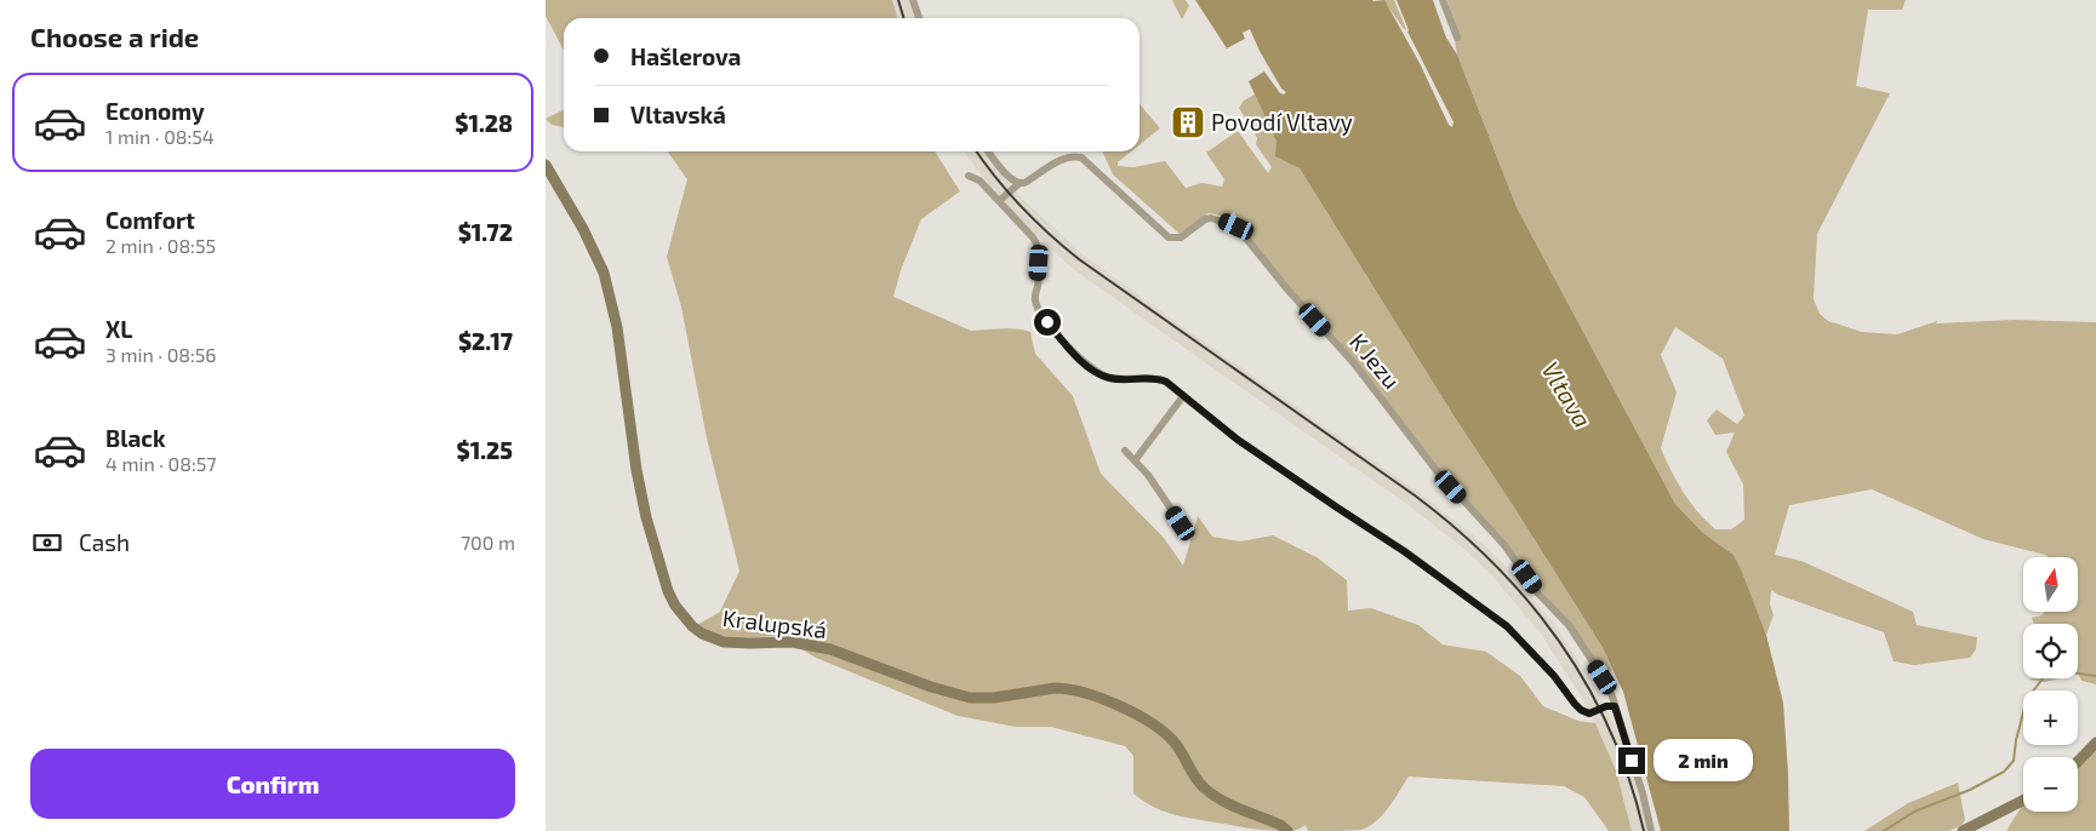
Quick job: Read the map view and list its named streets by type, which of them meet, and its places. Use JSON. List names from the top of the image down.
{
  "streets": {
    "street": ["K Jezu", "Kralupská"]
  },
  "water": ["Vltava"],
  "places": {
    "building": ["Povodí Vltavy"]
  },
  "north": "top",
  "page": {
    "heading": "Choose a ride",
    "banner": ["Hašlerova", "Vltavská"],
    "list": [
      {
        "name": "Economy",
        "note": "1 min · 08:54",
        "value": "$1.28"
      },
      {
        "name": "Comfort",
        "note": "2 min · 08:55",
        "value": "$1.72"
      },
      {
        "name": "XL",
        "note": "3 min · 08:56",
        "value": "$2.17"
      },
      {
        "name": "Black",
        "note": "4 min · 08:57",
        "value": "$1.25"
      }
    ],
    "pay": ["Cash", "700 m"],
    "map_buttons": ["+", "−"],
    "buttons": "Confirm",
    "bubble": "2 min"
  }
}
